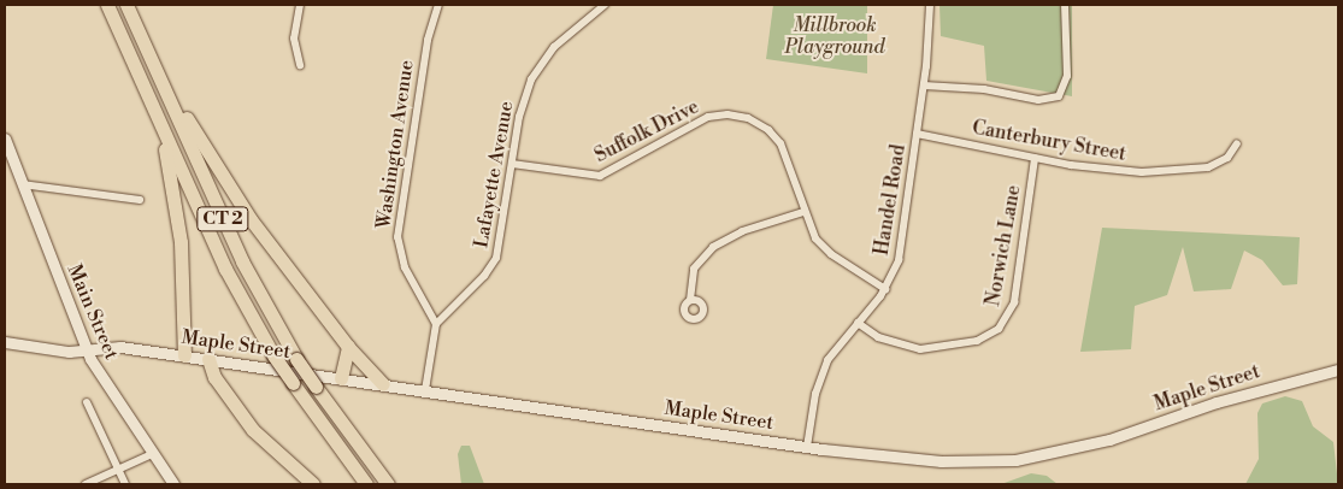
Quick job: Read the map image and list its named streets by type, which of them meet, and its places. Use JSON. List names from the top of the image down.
{
  "streets": {
    "highway": ["CT 2"],
    "street": [
      "Suffolk Drive",
      "Canterbury Street",
      "Washington Avenue",
      "Lafayette Avenue",
      "Handel Road",
      "Norwich Lane",
      "Main Street",
      "Maple Street"
    ]
  },
  "crossings": [
    ["Suffolk Drive", "Lafayette Avenue"],
    ["Suffolk Drive", "Handel Road"],
    ["Canterbury Street", "Handel Road"],
    ["Canterbury Street", "Norwich Lane"],
    ["Washington Avenue", "Lafayette Avenue"],
    ["Handel Road", "Norwich Lane"],
    ["Handel Road", "Maple Street"],
    ["Main Street", "Maple Street"]
  ],
  "parks": ["Millbrook Playground"]
}
